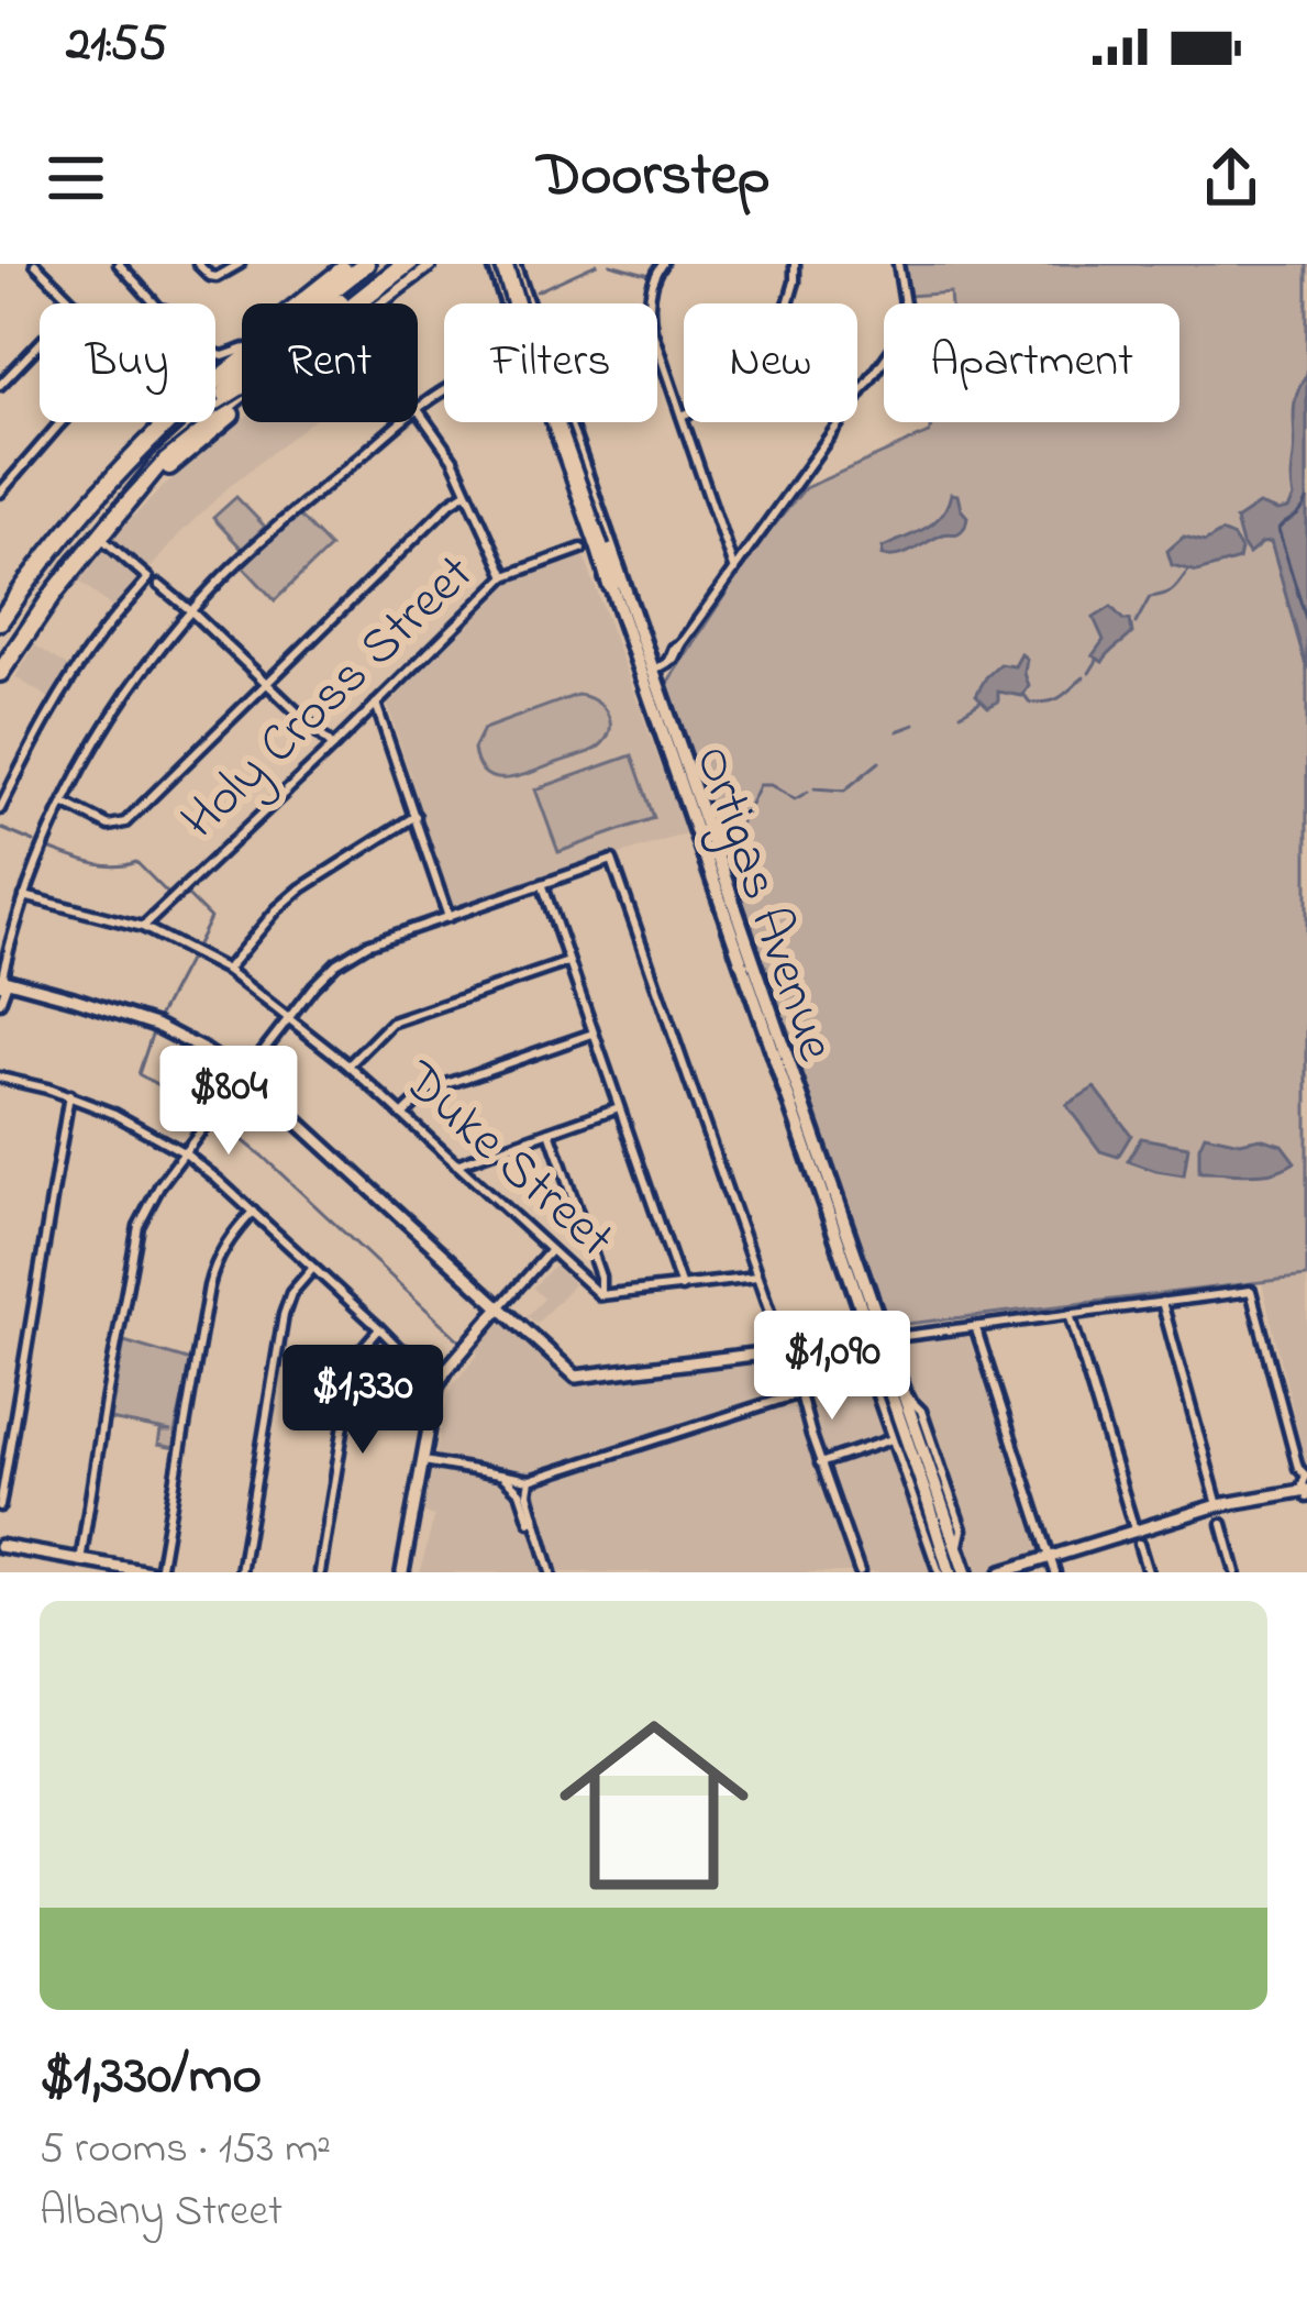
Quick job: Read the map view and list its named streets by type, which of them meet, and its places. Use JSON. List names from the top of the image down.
{
  "streets": {
    "main road": ["Ortigas Avenue"],
    "street": ["Holy Cross Street", "Duke Street"]
  },
  "crossings": [
    ["Holy Cross Street", "Duke Street"]
  ],
  "page": {
    "status": "21:55",
    "header": "Doorstep",
    "chip": [
      "Buy",
      "Rent",
      "Filters",
      "New",
      "Apartment"
    ],
    "price": ["$804", "$1,090", "$1,330"],
    "list": [
      {
        "name": "$1,330/mo",
        "note": "5 rooms · 153 m² · Albany Street"
      }
    ]
  }
}
